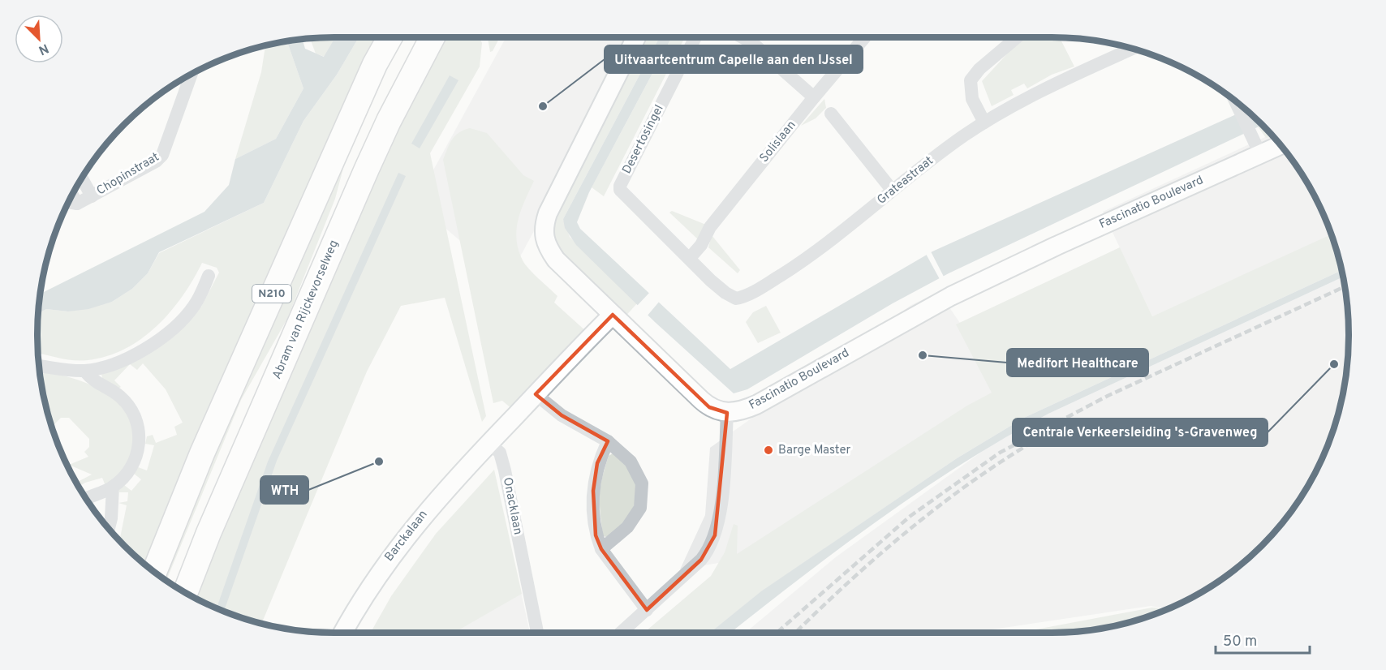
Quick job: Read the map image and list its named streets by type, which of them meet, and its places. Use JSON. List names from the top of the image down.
{
  "streets": {
    "highway": ["N210", "Abram van Rijckevorselweg"],
    "street": [
      "Desertosingel",
      "Solislaan",
      "Chopinstraat",
      "Grateastraat",
      "Fascinatio Boulevard",
      "Onacklaan",
      "Barckalaan"
    ]
  },
  "crossings": [
    ["Desertosingel", "Solislaan"],
    ["Desertosingel", "Grateastraat"],
    ["Solislaan", "Grateastraat"],
    ["Onacklaan", "Barckalaan"]
  ],
  "places": [
    "Uitvaartcentrum Capelle aan den IJssel",
    "Medifort Healthcare",
    "Centrale Verkeersleiding 's-Gravenweg",
    "Barge Master",
    "WTH"
  ],
  "scale_bar": "50 m",
  "north": "bottom right"
}
